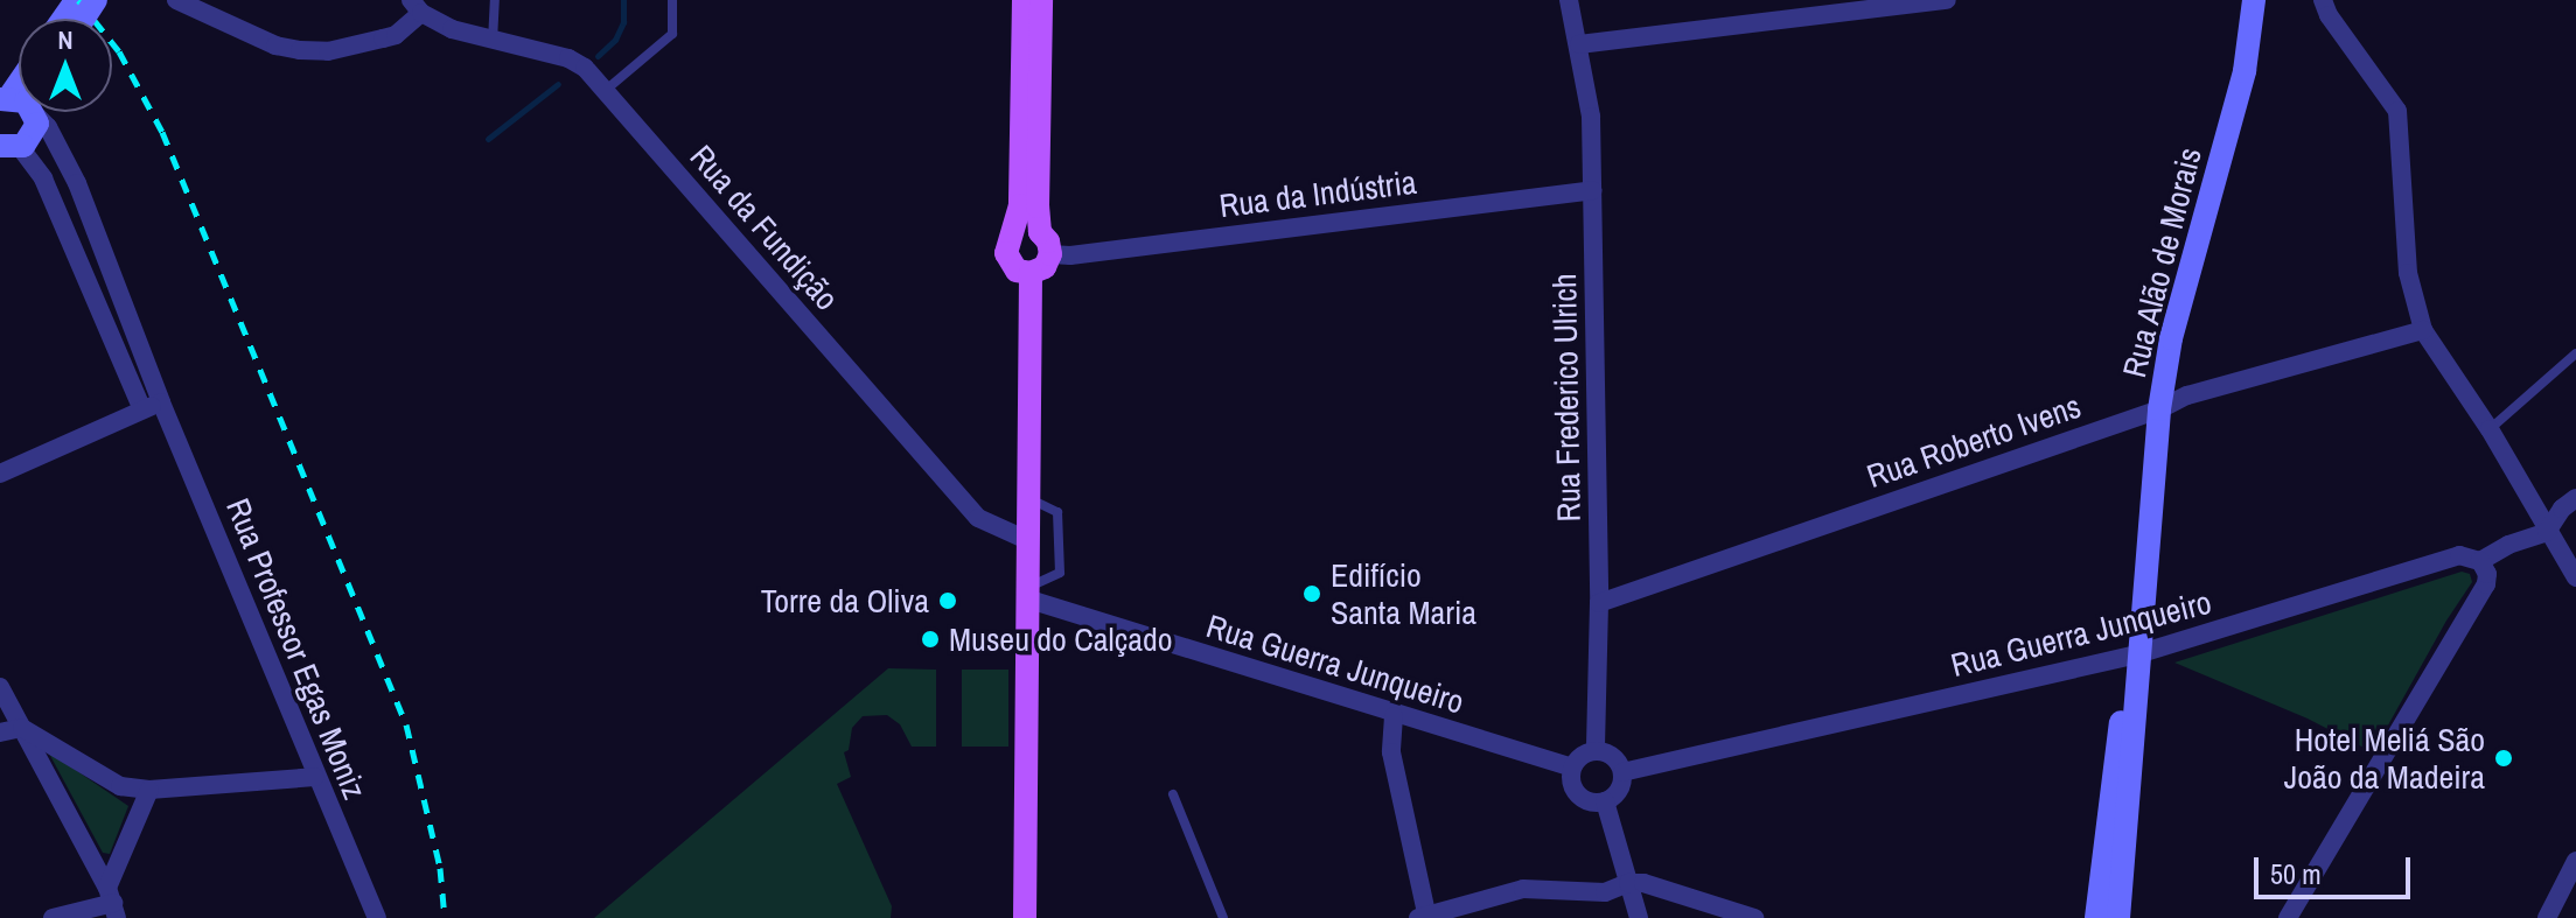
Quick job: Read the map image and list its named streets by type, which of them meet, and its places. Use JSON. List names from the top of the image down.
{
  "streets": {
    "street": [
      "Rua da Indústria",
      "Rua da Fundição",
      "Rua Alão de Morais",
      "Rua Frederico Ulrich",
      "Rua Roberto Ivens",
      "Rua Guerra Junqueiro",
      "Rua Professor Egas Moniz"
    ]
  },
  "crossings": [
    ["Rua da Indústria", "Rua Frederico Ulrich"],
    ["Rua Alão de Morais", "Rua Roberto Ivens"],
    ["Rua Alão de Morais", "Rua Guerra Junqueiro"],
    ["Rua Frederico Ulrich", "Rua Roberto Ivens"],
    ["Rua Frederico Ulrich", "Rua Guerra Junqueiro"]
  ],
  "places": [
    "Edifício Santa Maria",
    "Torre da Oliva",
    "Museu do Calçado",
    "Hotel Meliá São João da Madeira"
  ],
  "scale_bar": "50 m",
  "north": "top"
}
